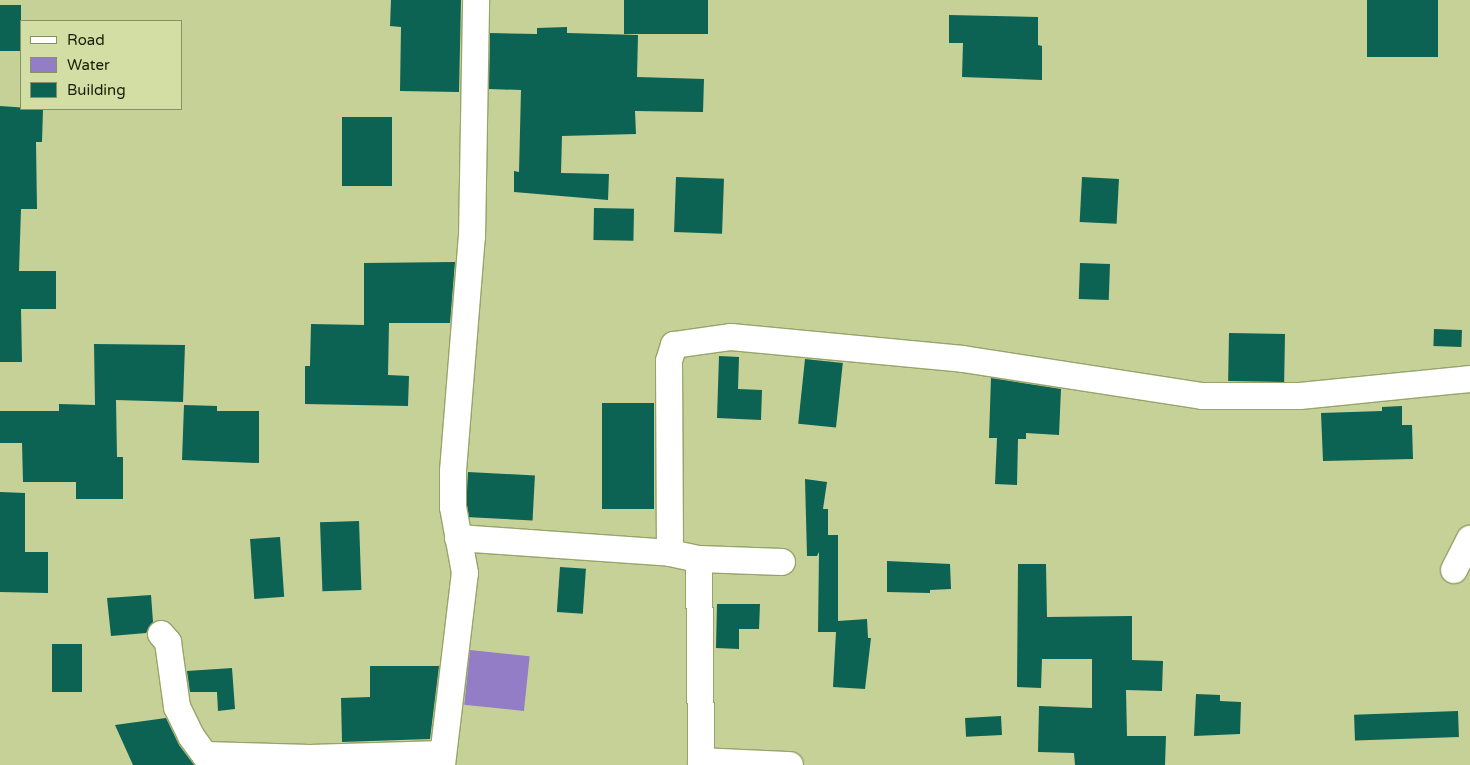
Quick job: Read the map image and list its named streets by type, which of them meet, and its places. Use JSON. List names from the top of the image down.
{
  "legend": ["Road", "Water", "Building"]
}
